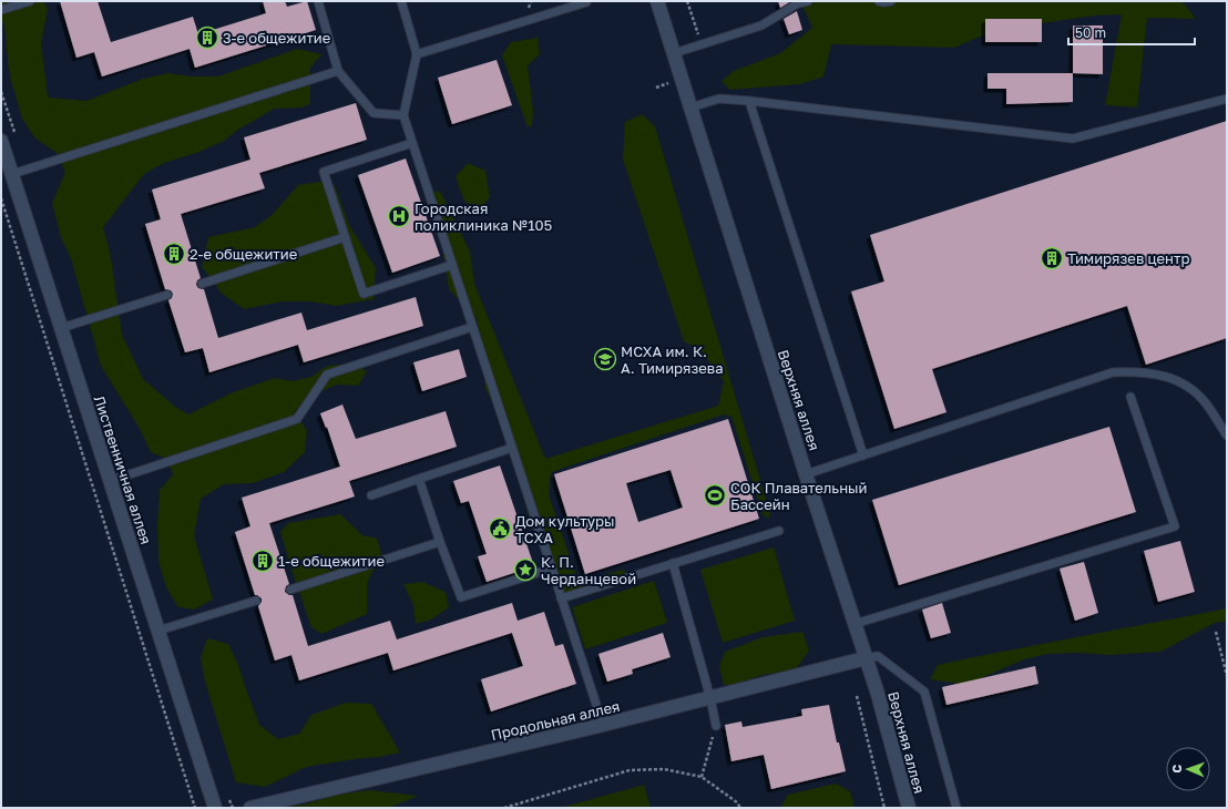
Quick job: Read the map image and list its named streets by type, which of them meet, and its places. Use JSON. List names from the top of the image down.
{
  "streets": {
    "street": ["Верхняя аллея", "Лиственничная аллея", "Продольная аллея"]
  },
  "crossings": [
    ["Верхняя аллея", "Продольная аллея"]
  ],
  "places": {
    "building": [
      "3-е общежитие",
      "2-е общежитие",
      "Тимирязев центр",
      "1-е общежитие"
    ],
    "hospital": ["Городская поликлиника №105"],
    "school or university": ["МСХА им. К. А. Тимирязева"],
    "sports": ["СОК Плавательный Бассейн"],
    "public building": ["Дом культуры ТСХА"],
    "place": ["К. П. Черданцевой"]
  },
  "scale_bar": "50 m",
  "north": "left"
}
